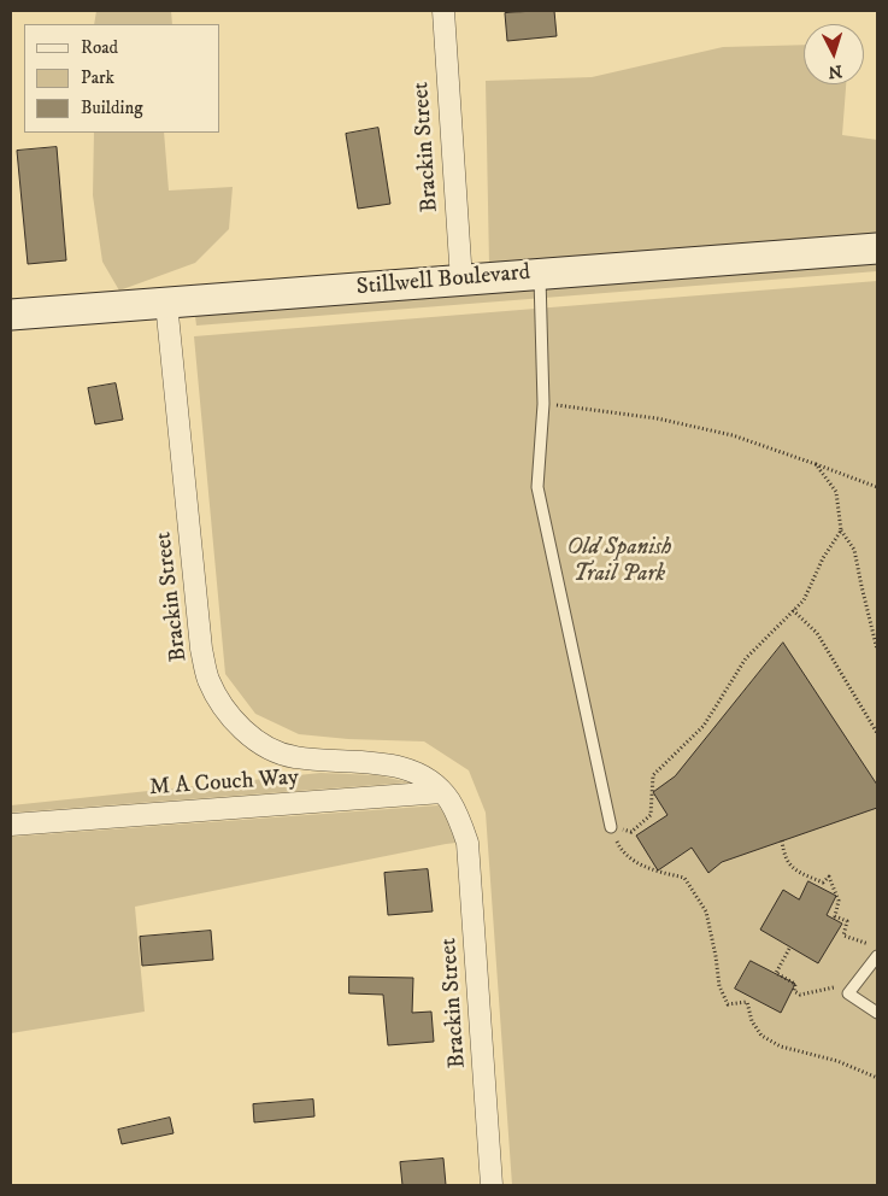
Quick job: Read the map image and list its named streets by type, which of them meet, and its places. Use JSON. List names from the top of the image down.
{
  "streets": {
    "street": ["Brackin Street", "Stillwell Boulevard", "M A Couch Way"]
  },
  "crossings": [
    ["Brackin Street", "Stillwell Boulevard"],
    ["Brackin Street", "M A Couch Way"]
  ],
  "parks": ["Old Spanish Trail Park"],
  "legend": ["Road", "Park", "Building"],
  "north": "bottom"
}
